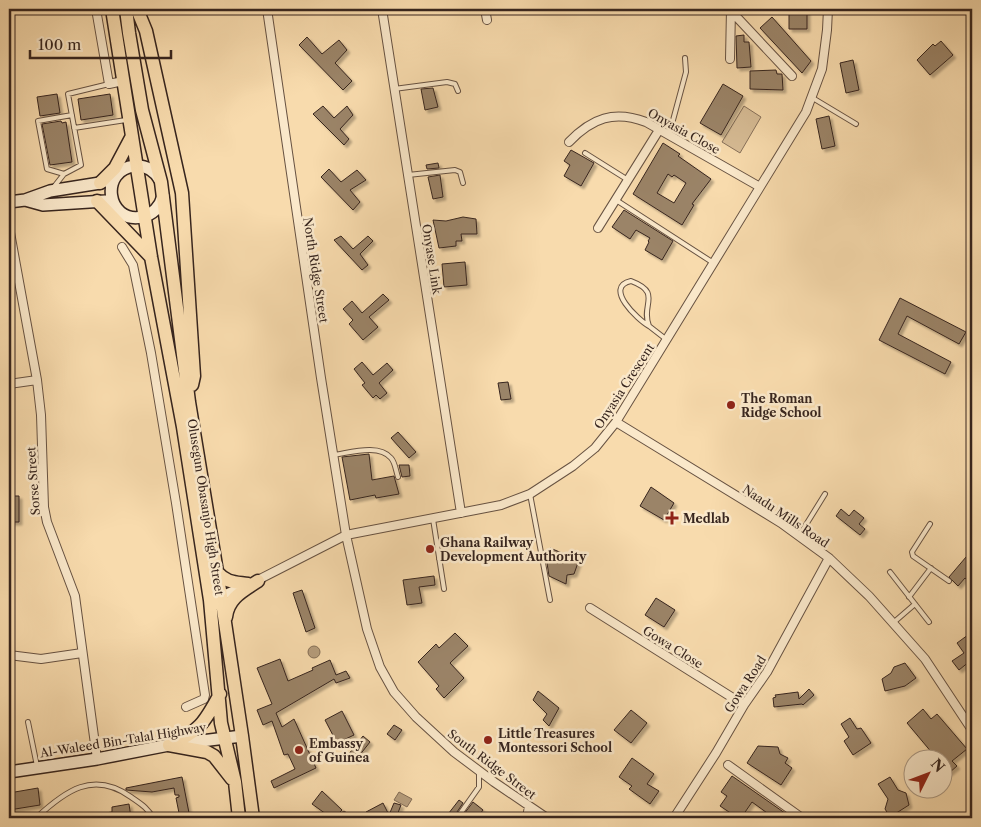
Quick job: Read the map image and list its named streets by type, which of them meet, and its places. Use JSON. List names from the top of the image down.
{
  "streets": {
    "main road": ["Olusegun Obasanjo High Street"],
    "street": [
      "Onyasia Close",
      "Onyase Link",
      "North Ridge Street",
      "Onyasia Crescent",
      "Sorse Street",
      "Naadu Mills Road",
      "Gowa Close",
      "Gowa Road",
      "Al-Waleed Bin-Talal Highway",
      "South Ridge Street"
    ]
  },
  "crossings": [
    ["Onyasia Close", "Onyasia Crescent"],
    ["Onyase Link", "Onyasia Crescent"],
    ["North Ridge Street", "Onyasia Crescent"],
    ["North Ridge Street", "South Ridge Street"],
    ["Onyasia Crescent", "Olusegun Obasanjo High Street"],
    ["Onyasia Crescent", "Naadu Mills Road"],
    ["Onyasia Crescent", "South Ridge Street"],
    ["Sorse Street", "Al-Waleed Bin-Talal Highway"],
    ["Olusegun Obasanjo High Street", "Al-Waleed Bin-Talal Highway"],
    ["Naadu Mills Road", "Gowa Road"],
    ["Gowa Close", "Gowa Road"]
  ],
  "places": {
    "other": [
      "The Roman Ridge School",
      "Ghana Railway Development Authority",
      "Little Treasures Montessori School",
      "Embassy of Guinea"
    ],
    "health": ["Medlab"]
  },
  "scale_bar": "100 m",
  "north": "top right"
}
